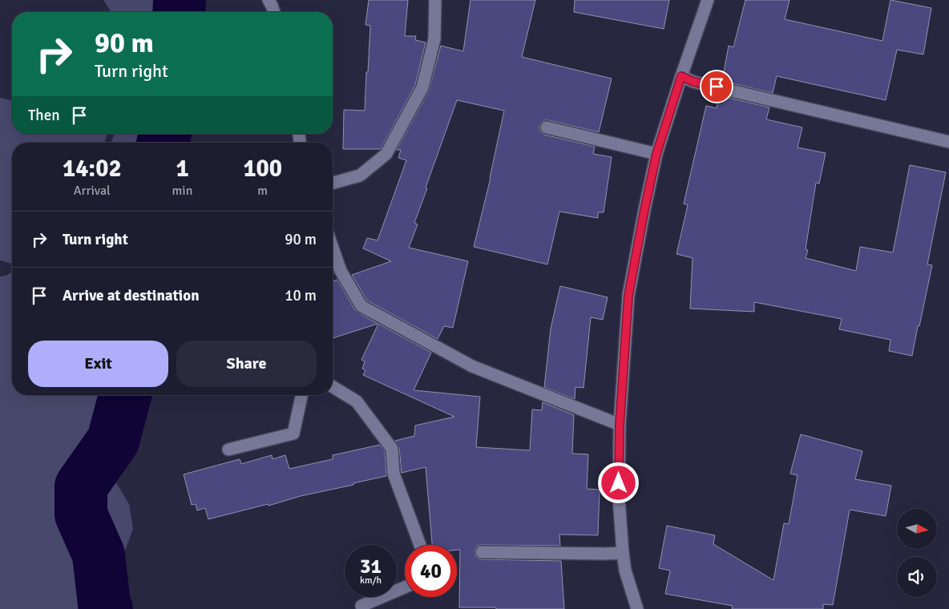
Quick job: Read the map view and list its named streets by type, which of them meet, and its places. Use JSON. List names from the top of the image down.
{
  "north": "right",
  "page": {
    "turn": ["90 m", "Turn right"],
    "then": "Then",
    "eta": [
      "14:02",
      "Arrival",
      "1",
      "min",
      "100",
      "m"
    ],
    "list": [
      {
        "name": "Turn right",
        "value": "90 m"
      },
      {
        "name": "Arrive at destination",
        "value": "10 m"
      }
    ],
    "buttons": ["Exit", "Share"],
    "speed": "31 km/h",
    "limit": "40"
  }
}
